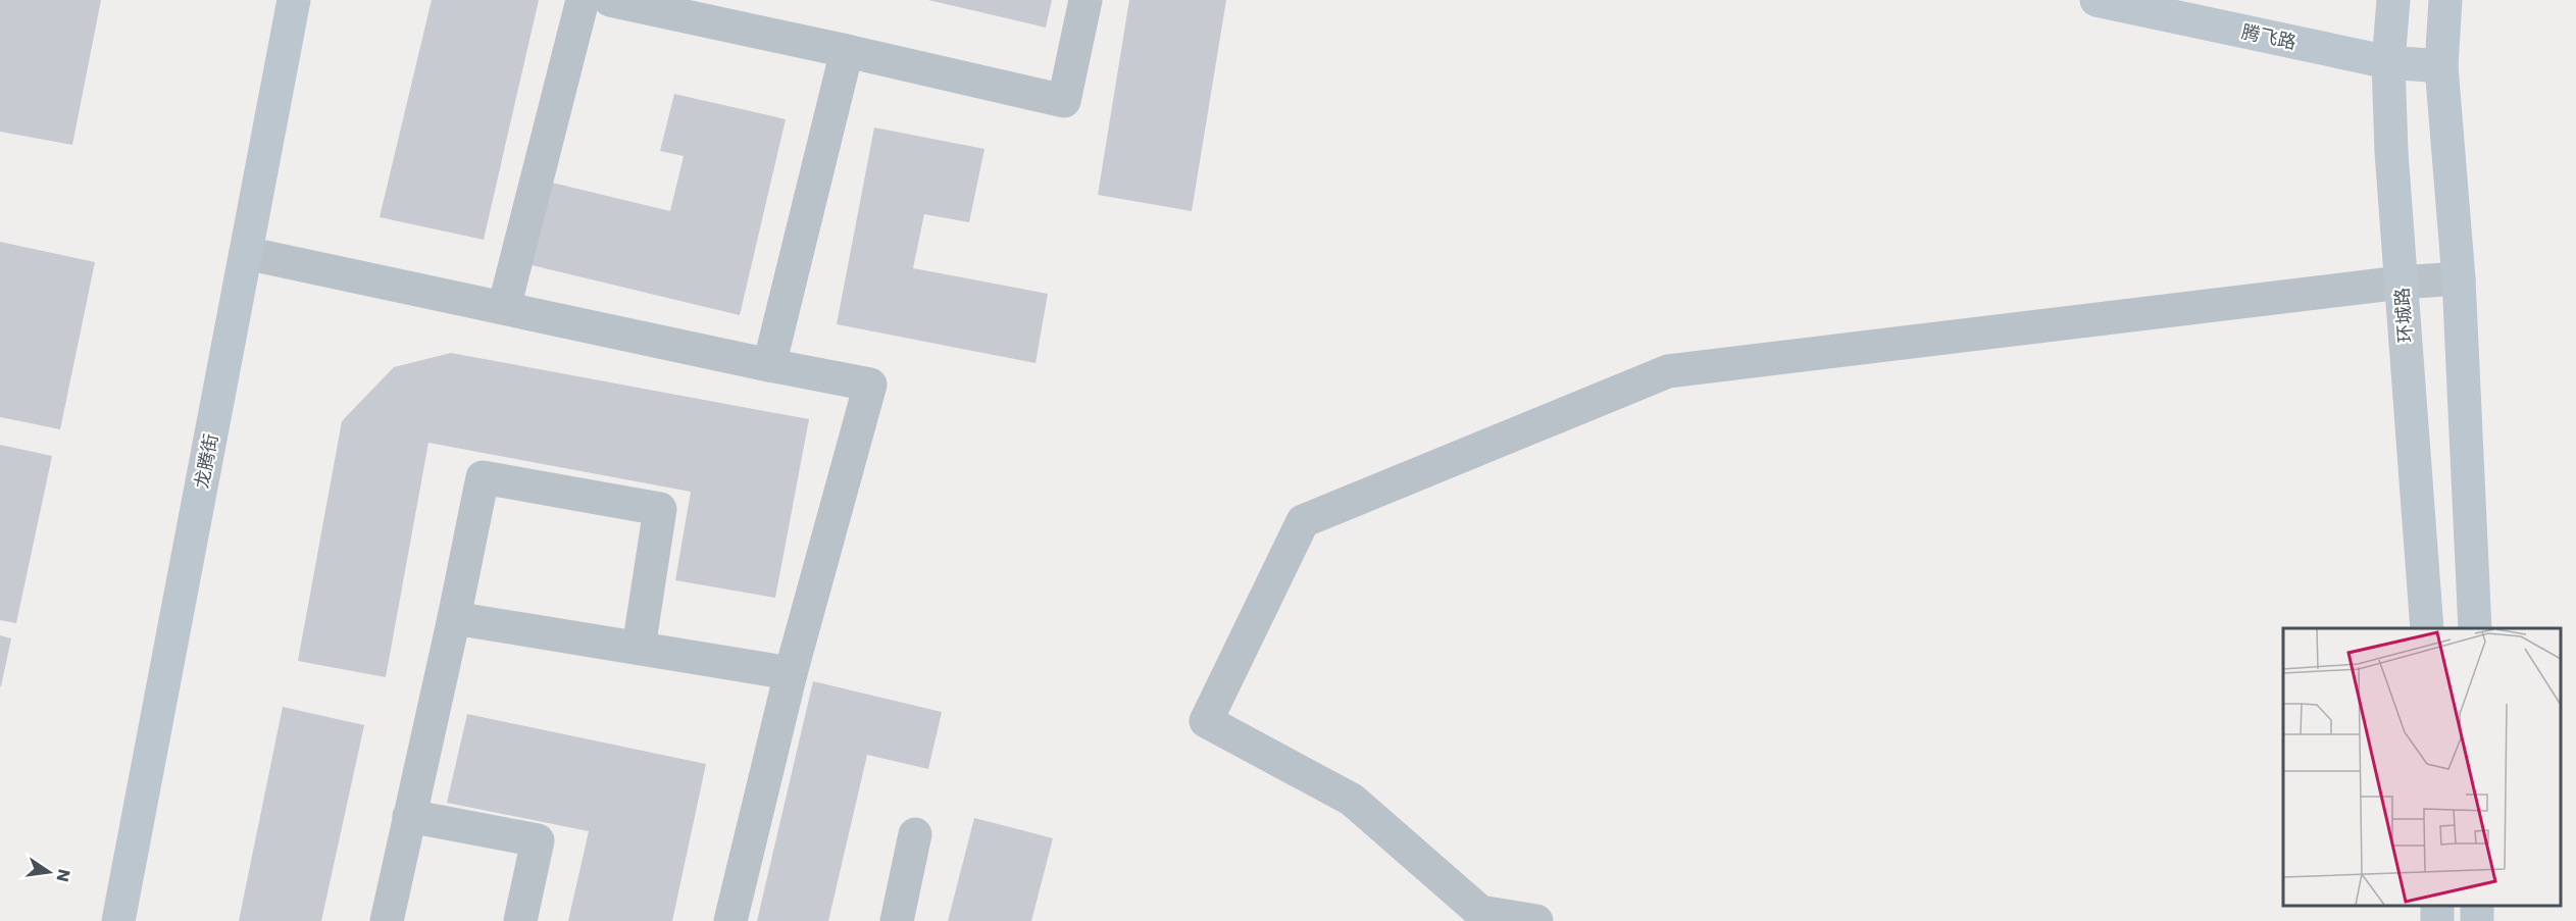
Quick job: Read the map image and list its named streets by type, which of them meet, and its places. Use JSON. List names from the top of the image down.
{
  "streets": {
    "main road": ["腾飞路", "环城路", "龙腾街"]
  },
  "crossings": [
    ["腾飞路", "环城路"]
  ],
  "north": "right"
}
